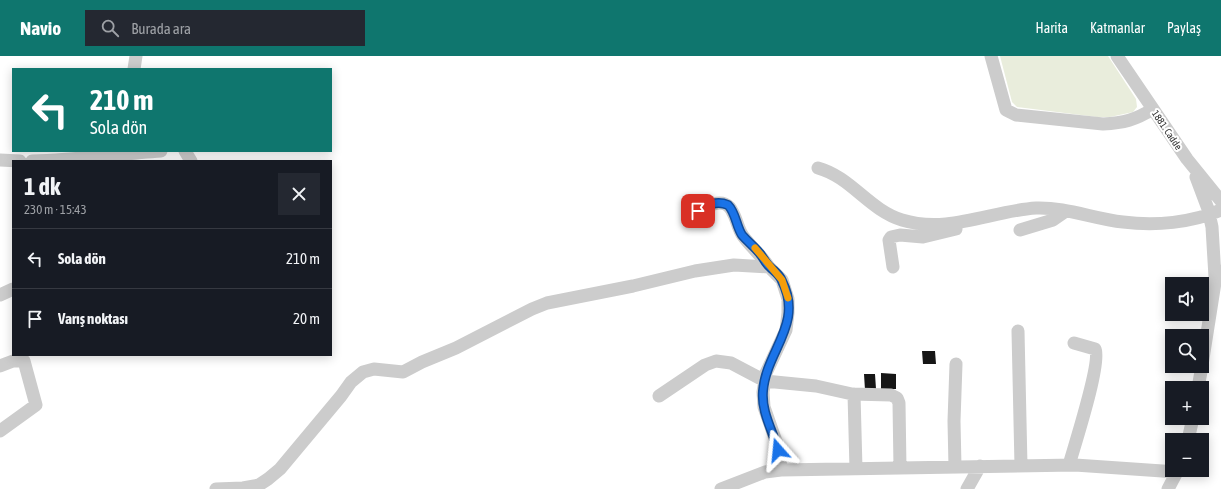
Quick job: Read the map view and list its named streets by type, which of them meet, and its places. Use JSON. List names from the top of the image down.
{
  "streets": {
    "street": ["1881. Cadde"]
  },
  "page": {
    "header": "Navio",
    "search": "Burada ara",
    "nav": ["Harita", "Katmanlar", "Paylaş"],
    "turn": ["210 m", "Sola dön"],
    "heading": ["1 dk", "230 m · 15:43"],
    "list": [
      {
        "name": "Sola dön",
        "value": "210 m"
      },
      {
        "name": "Varış noktası",
        "value": "20 m"
      }
    ],
    "map_buttons": ["+", "−"]
  }
}
